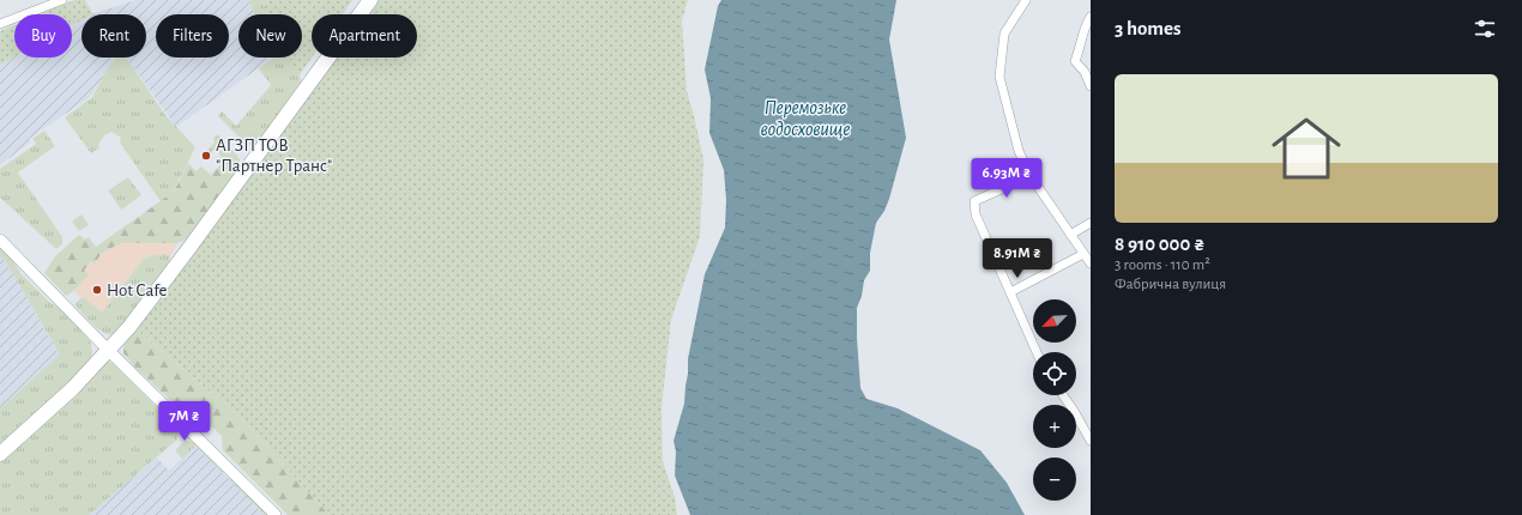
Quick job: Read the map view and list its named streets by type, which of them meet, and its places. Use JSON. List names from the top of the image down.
{
  "water": ["Перемозьке водосховище"],
  "places": ["АГЗП ТОВ \"Партнер Транс\"", "Hot Cafe"],
  "north": "bottom left",
  "page": {
    "heading": "3 homes",
    "chip": [
      "Buy",
      "Rent",
      "Filters",
      "New",
      "Apartment"
    ],
    "list": [
      {
        "name": "8 910 000 ₴",
        "note": "3 rooms · 110 m² · Фабрична вулиця"
      }
    ],
    "price": ["6.93M ₴", "8.91M ₴", "7M ₴"],
    "map_buttons": ["+", "−"]
  }
}
